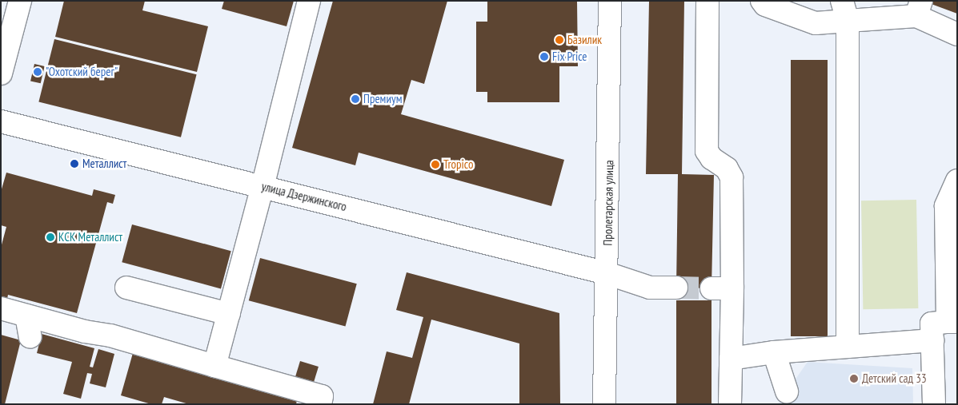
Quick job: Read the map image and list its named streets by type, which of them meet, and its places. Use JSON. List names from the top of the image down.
{
  "streets": {
    "street": ["улица Дзержинского", "Пролетарская улица"]
  },
  "crossings": [
    ["улица Дзержинского", "Пролетарская улица"]
  ],
  "places": [
    "Базилик",
    "Fix Price",
    "\"Охотский берег\"",
    "Премиум",
    "Металлист",
    "Tropico",
    "КСК Металлист",
    "Детский сад 33"
  ]
}
